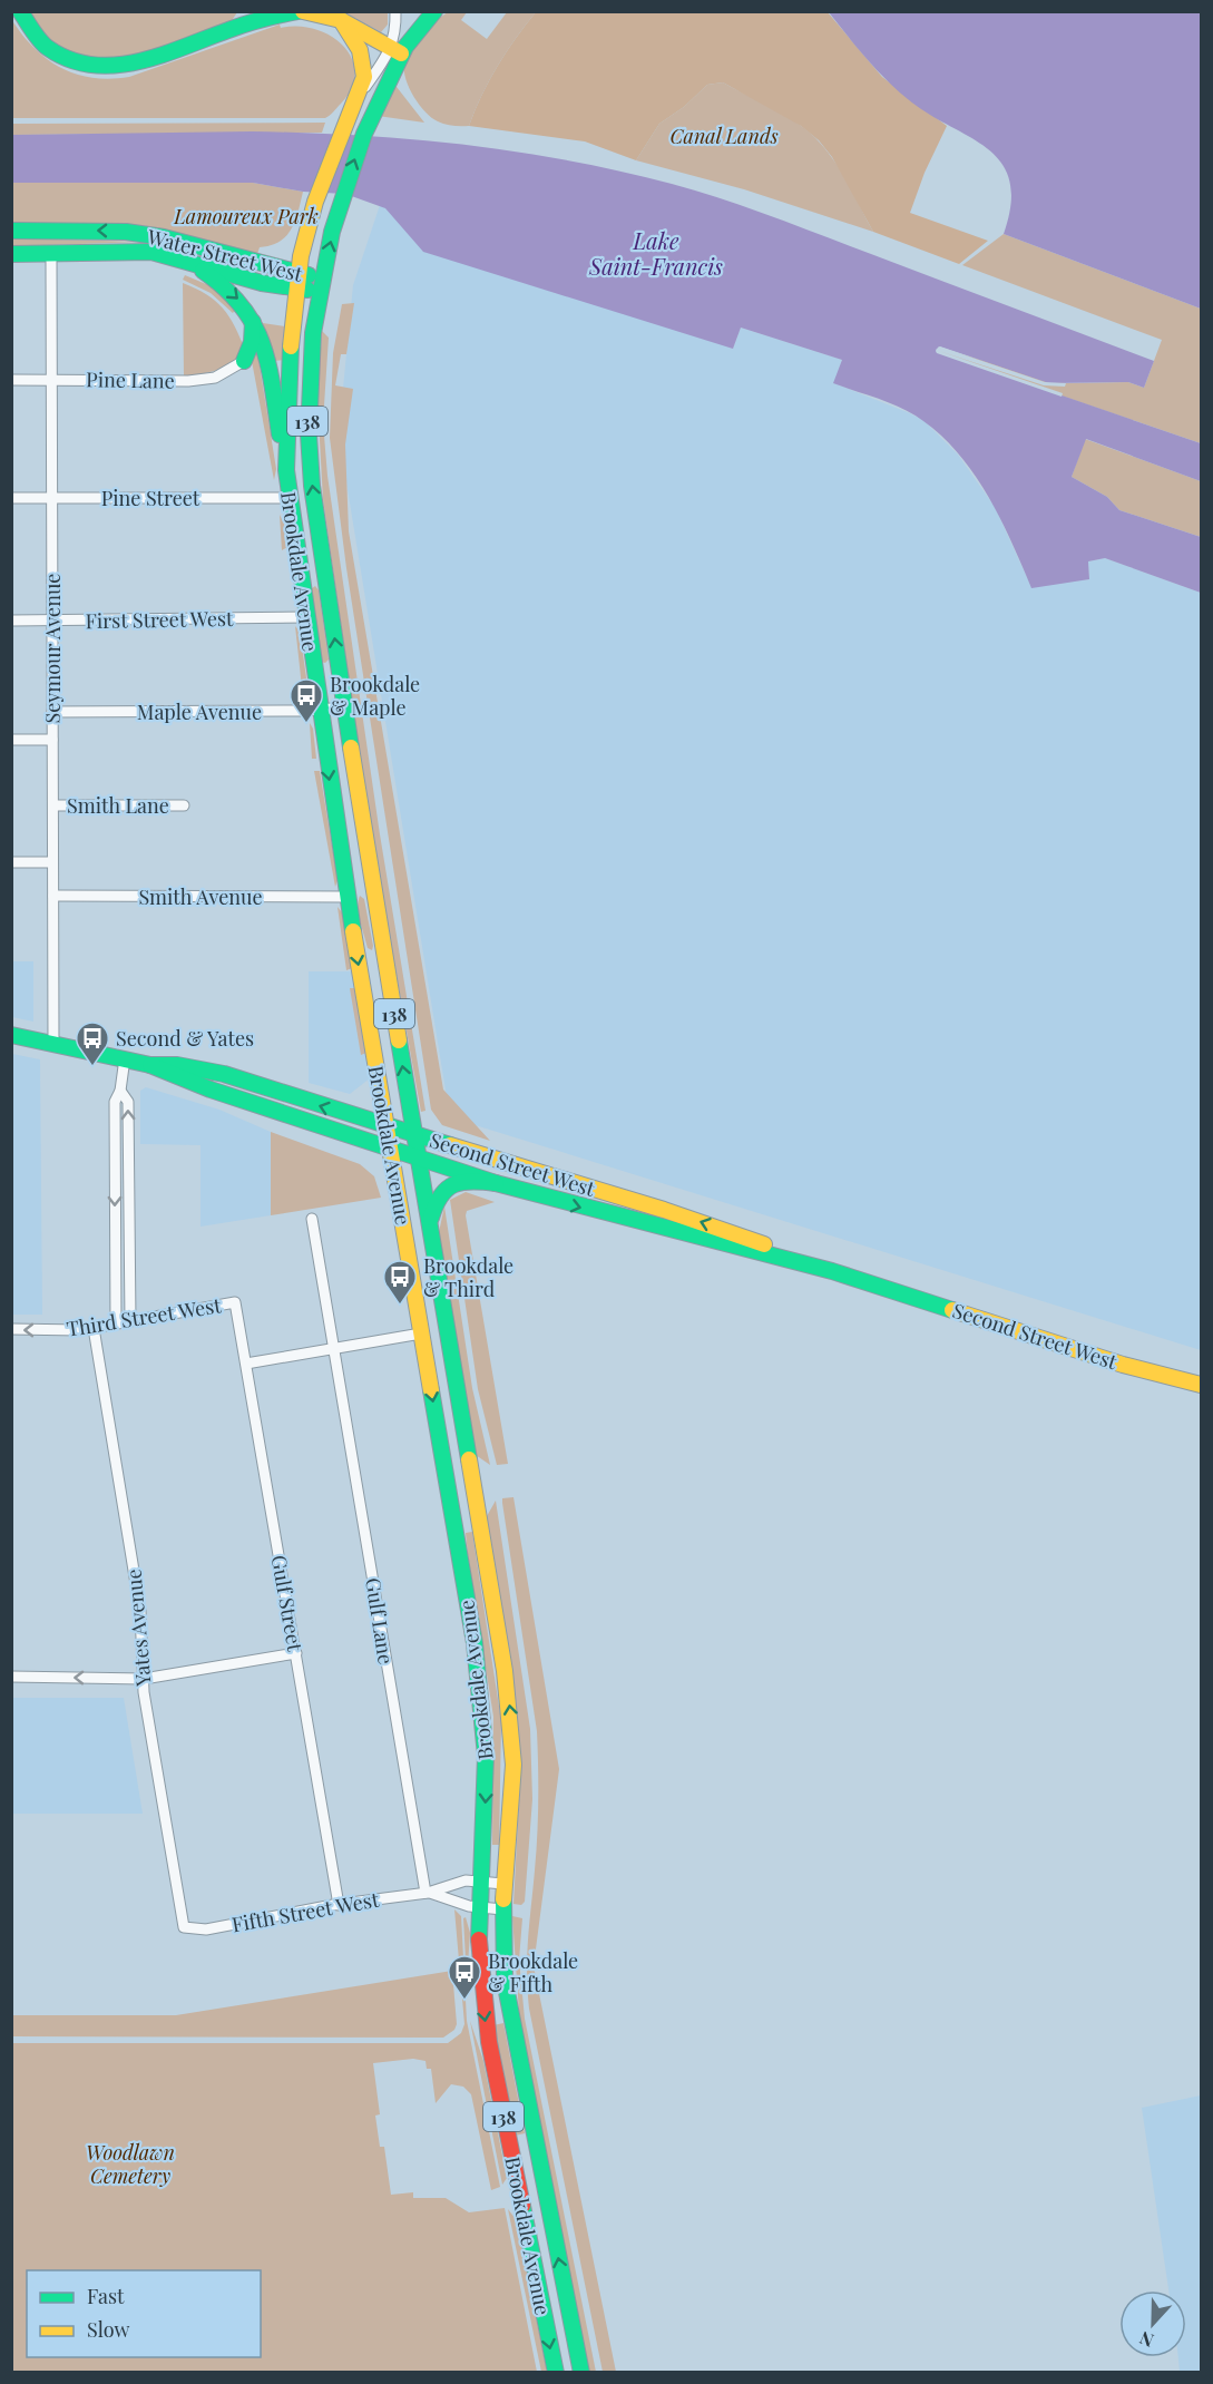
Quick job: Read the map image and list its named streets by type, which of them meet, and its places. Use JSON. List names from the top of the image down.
{
  "streets": {
    "main road": [
      "Water Street West",
      "138",
      "Brookdale Avenue",
      "Second Street West"
    ],
    "street": [
      "Pine Lane",
      "Pine Street",
      "First Street West",
      "Seymour Avenue",
      "Maple Avenue",
      "Smith Lane",
      "Smith Avenue",
      "Third Street West",
      "Gulf Street",
      "Gulf Lane",
      "Yates Avenue",
      "Fifth Street West"
    ]
  },
  "crossings": [
    ["Water Street West", "Brookdale Avenue"],
    ["Water Street West", "Seymour Avenue"],
    ["Pine Lane", "Seymour Avenue"],
    ["Pine Street", "Brookdale Avenue"],
    ["Pine Street", "Seymour Avenue"],
    ["Brookdale Avenue", "First Street West"],
    ["Brookdale Avenue", "Maple Avenue"],
    ["Brookdale Avenue", "Smith Avenue"],
    ["Brookdale Avenue", "Second Street West"],
    ["Brookdale Avenue", "Fifth Street West"],
    ["First Street West", "Seymour Avenue"],
    ["Seymour Avenue", "Maple Avenue"],
    ["Seymour Avenue", "Smith Lane"],
    ["Seymour Avenue", "Smith Avenue"],
    ["Seymour Avenue", "Second Street West"],
    ["Third Street West", "Gulf Street"],
    ["Third Street West", "Yates Avenue"],
    ["Gulf Street", "Fifth Street West"],
    ["Gulf Lane", "Fifth Street West"],
    ["Yates Avenue", "Fifth Street West"]
  ],
  "one_way": ["Third Street West"],
  "water": ["Lake Saint-Francis"],
  "parks": ["Canal Lands", "Lamoureux Park", "Woodlawn Cemetery"],
  "places": {
    "bus stop": [
      "Brookdale & Maple",
      "Second & Yates",
      "Brookdale & Third",
      "Brookdale & Fifth"
    ]
  },
  "legend": ["Fast", "Slow"],
  "north": "bottom"
}
